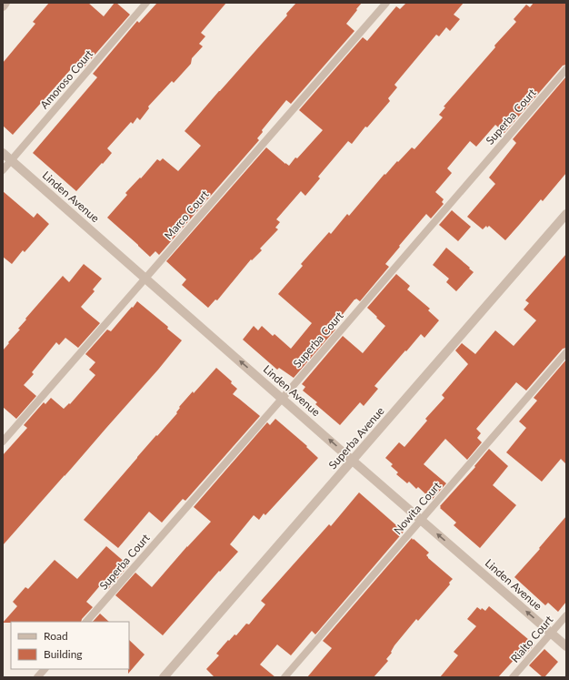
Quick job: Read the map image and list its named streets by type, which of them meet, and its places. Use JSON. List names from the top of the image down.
{
  "streets": {
    "street": ["Linden Avenue", "Superba Avenue"],
    "lane": [
      "Amoroso Court",
      "Superba Court",
      "Marco Court",
      "Nowita Court",
      "Rialto Court"
    ]
  },
  "crossings": [
    ["Amoroso Court", "Linden Avenue"],
    ["Superba Court", "Linden Avenue"],
    ["Linden Avenue", "Marco Court"],
    ["Linden Avenue", "Superba Avenue"],
    ["Linden Avenue", "Nowita Court"],
    ["Linden Avenue", "Rialto Court"]
  ],
  "one_way": ["Linden Avenue"],
  "legend": ["Road", "Building"]
}
